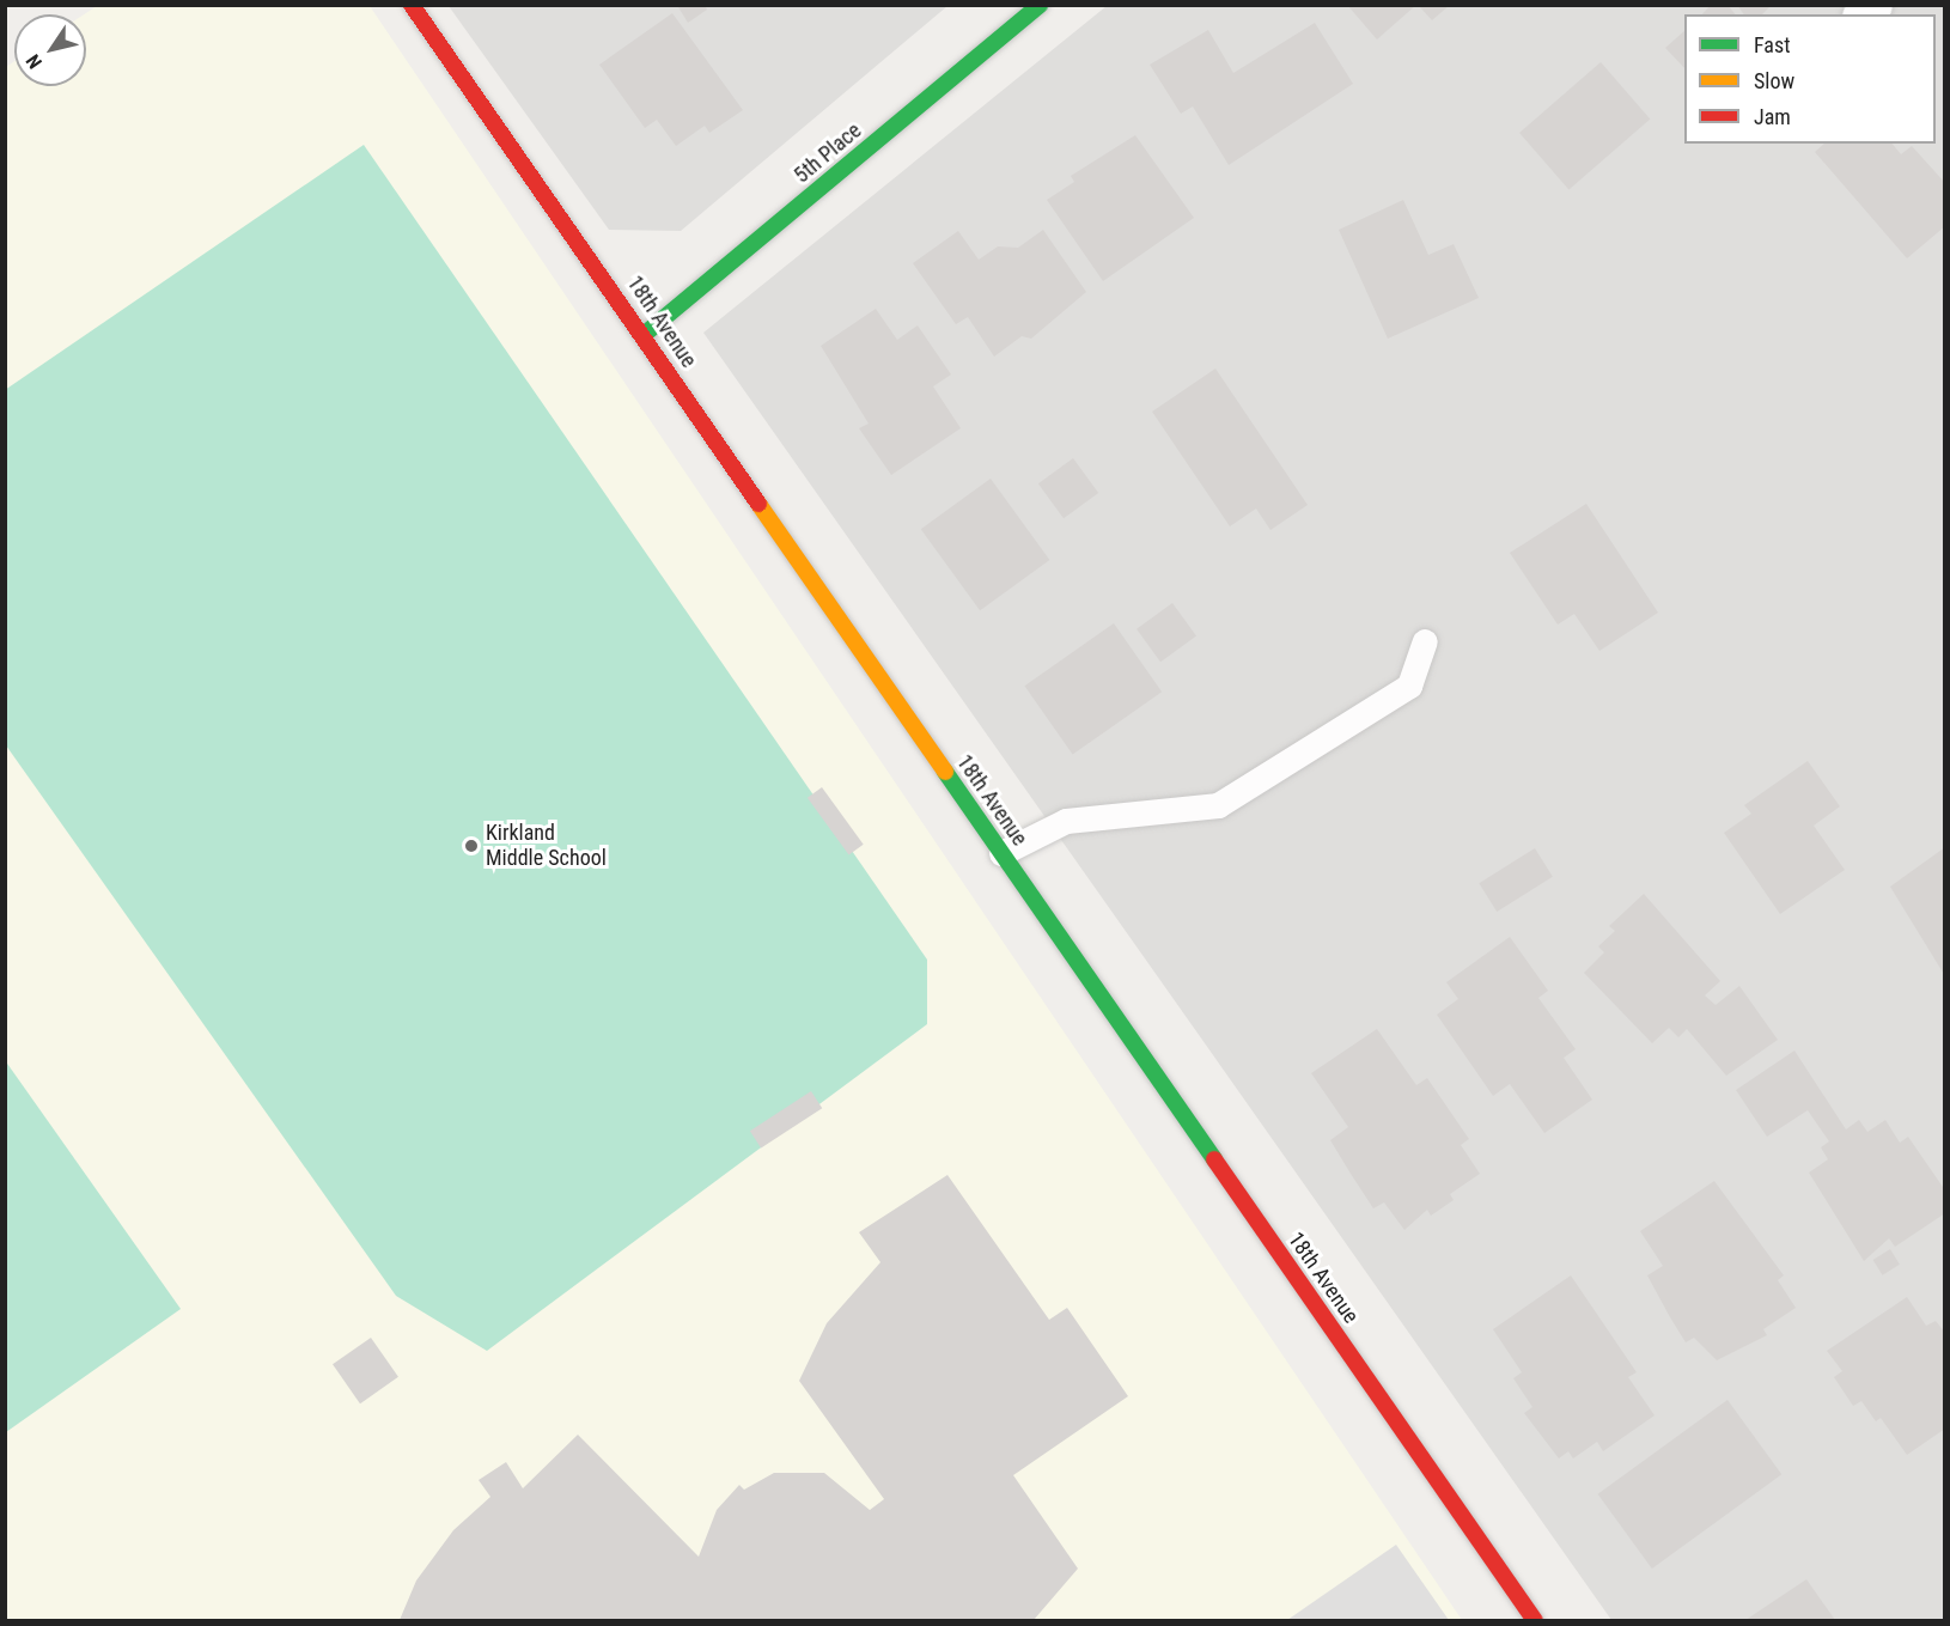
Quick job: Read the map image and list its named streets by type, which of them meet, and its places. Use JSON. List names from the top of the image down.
{
  "streets": {
    "street": ["5th Place", "18th Avenue"]
  },
  "crossings": [
    ["5th Place", "18th Avenue"]
  ],
  "places": ["Kirkland Middle School"],
  "legend": ["Fast", "Slow", "Jam"],
  "north": "bottom left"
}
